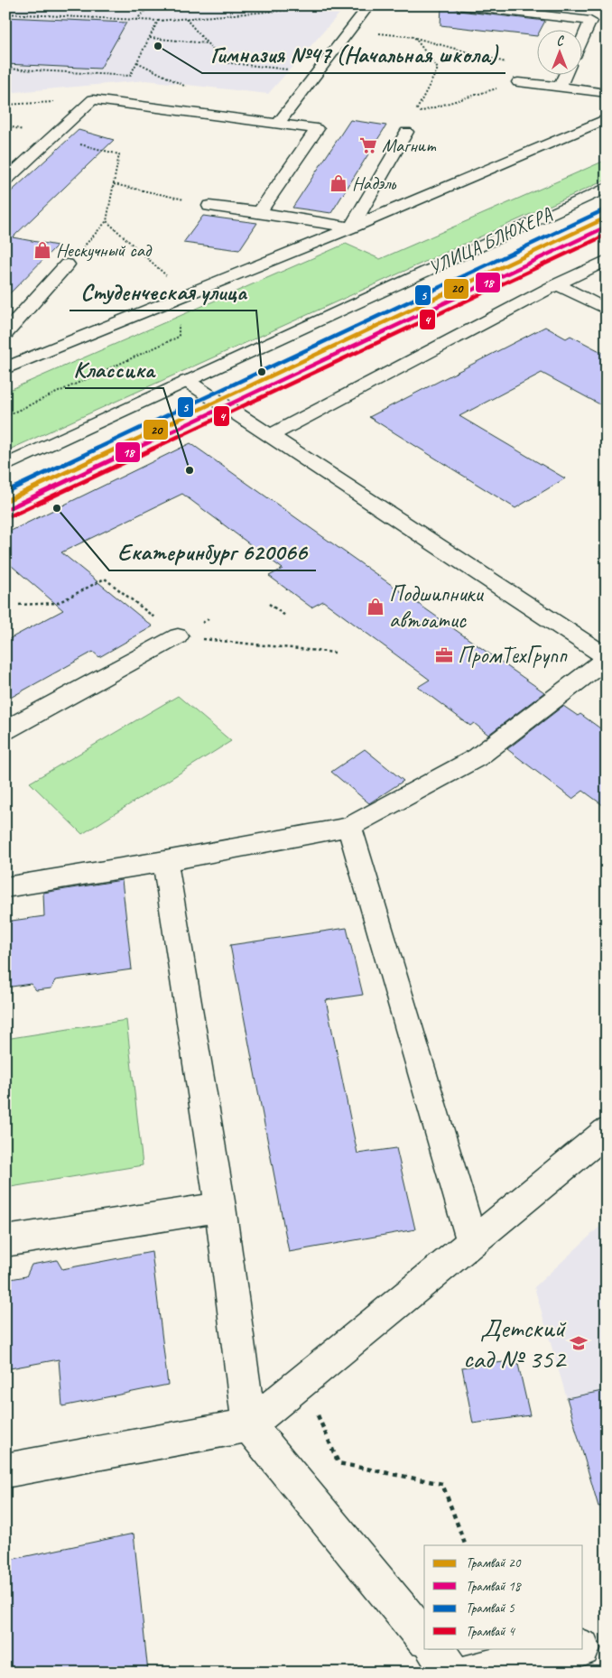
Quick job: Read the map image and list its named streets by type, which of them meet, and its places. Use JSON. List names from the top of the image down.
{
  "streets": {
    "street": ["УЛИЦА БЛЮХЕРА"]
  },
  "places": {
    "other": [
      "Гимназия №47 (Начальная школа)",
      "Студенческая улица",
      "Классика",
      "Екатеринбург 620066"
    ],
    "supermarket": ["Магнит"],
    "shop": ["Надэль", "Нескучный сад", "Подшипники автоатис"],
    "office": ["ПромТехГрупп"],
    "school or university": ["Детский сад № 352"]
  },
  "lines": [
    "tram line 5",
    "tram line 20",
    "tram line 18",
    "tram line 4"
  ],
  "legend": [
    "Трамвай 20",
    "Трамвай 18",
    "Трамвай 5",
    "Трамвай 4"
  ],
  "north": "top"
}
